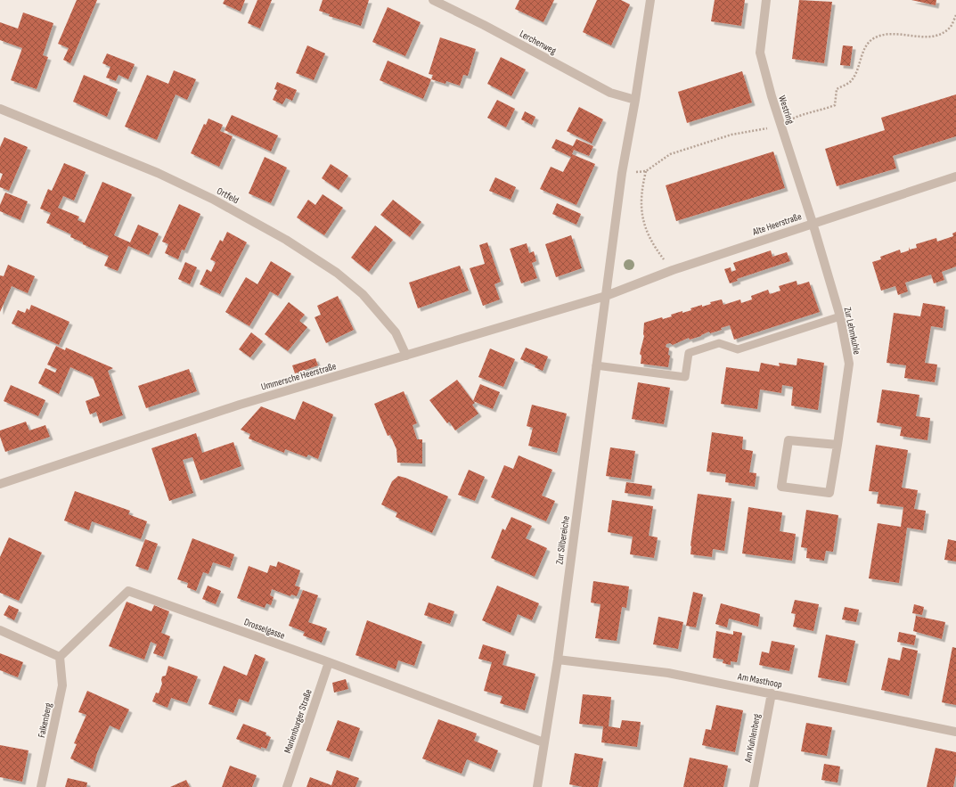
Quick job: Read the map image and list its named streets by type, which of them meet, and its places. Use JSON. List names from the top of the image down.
{
  "streets": {
    "street": [
      "Lerchenweg",
      "Westring",
      "Ortfeld",
      "Alte Heerstraße",
      "Zur Lehmkuhle",
      "Ummersche Heerstraße",
      "Zur Silbereiche",
      "Drosselgasse",
      "Am Masthoop",
      "Falkenberg",
      "Marienburger Straße",
      "Am Kuhlenberg"
    ]
  },
  "crossings": [
    ["Westring", "Alte Heerstraße"],
    ["Westring", "Zur Lehmkuhle"],
    ["Ortfeld", "Ummersche Heerstraße"],
    ["Alte Heerstraße", "Zur Lehmkuhle"],
    ["Alte Heerstraße", "Ummersche Heerstraße"],
    ["Alte Heerstraße", "Zur Silbereiche"],
    ["Ummersche Heerstraße", "Zur Silbereiche"],
    ["Zur Silbereiche", "Drosselgasse"],
    ["Zur Silbereiche", "Am Masthoop"],
    ["Drosselgasse", "Falkenberg"],
    ["Drosselgasse", "Marienburger Straße"],
    ["Am Masthoop", "Am Kuhlenberg"]
  ]
}
